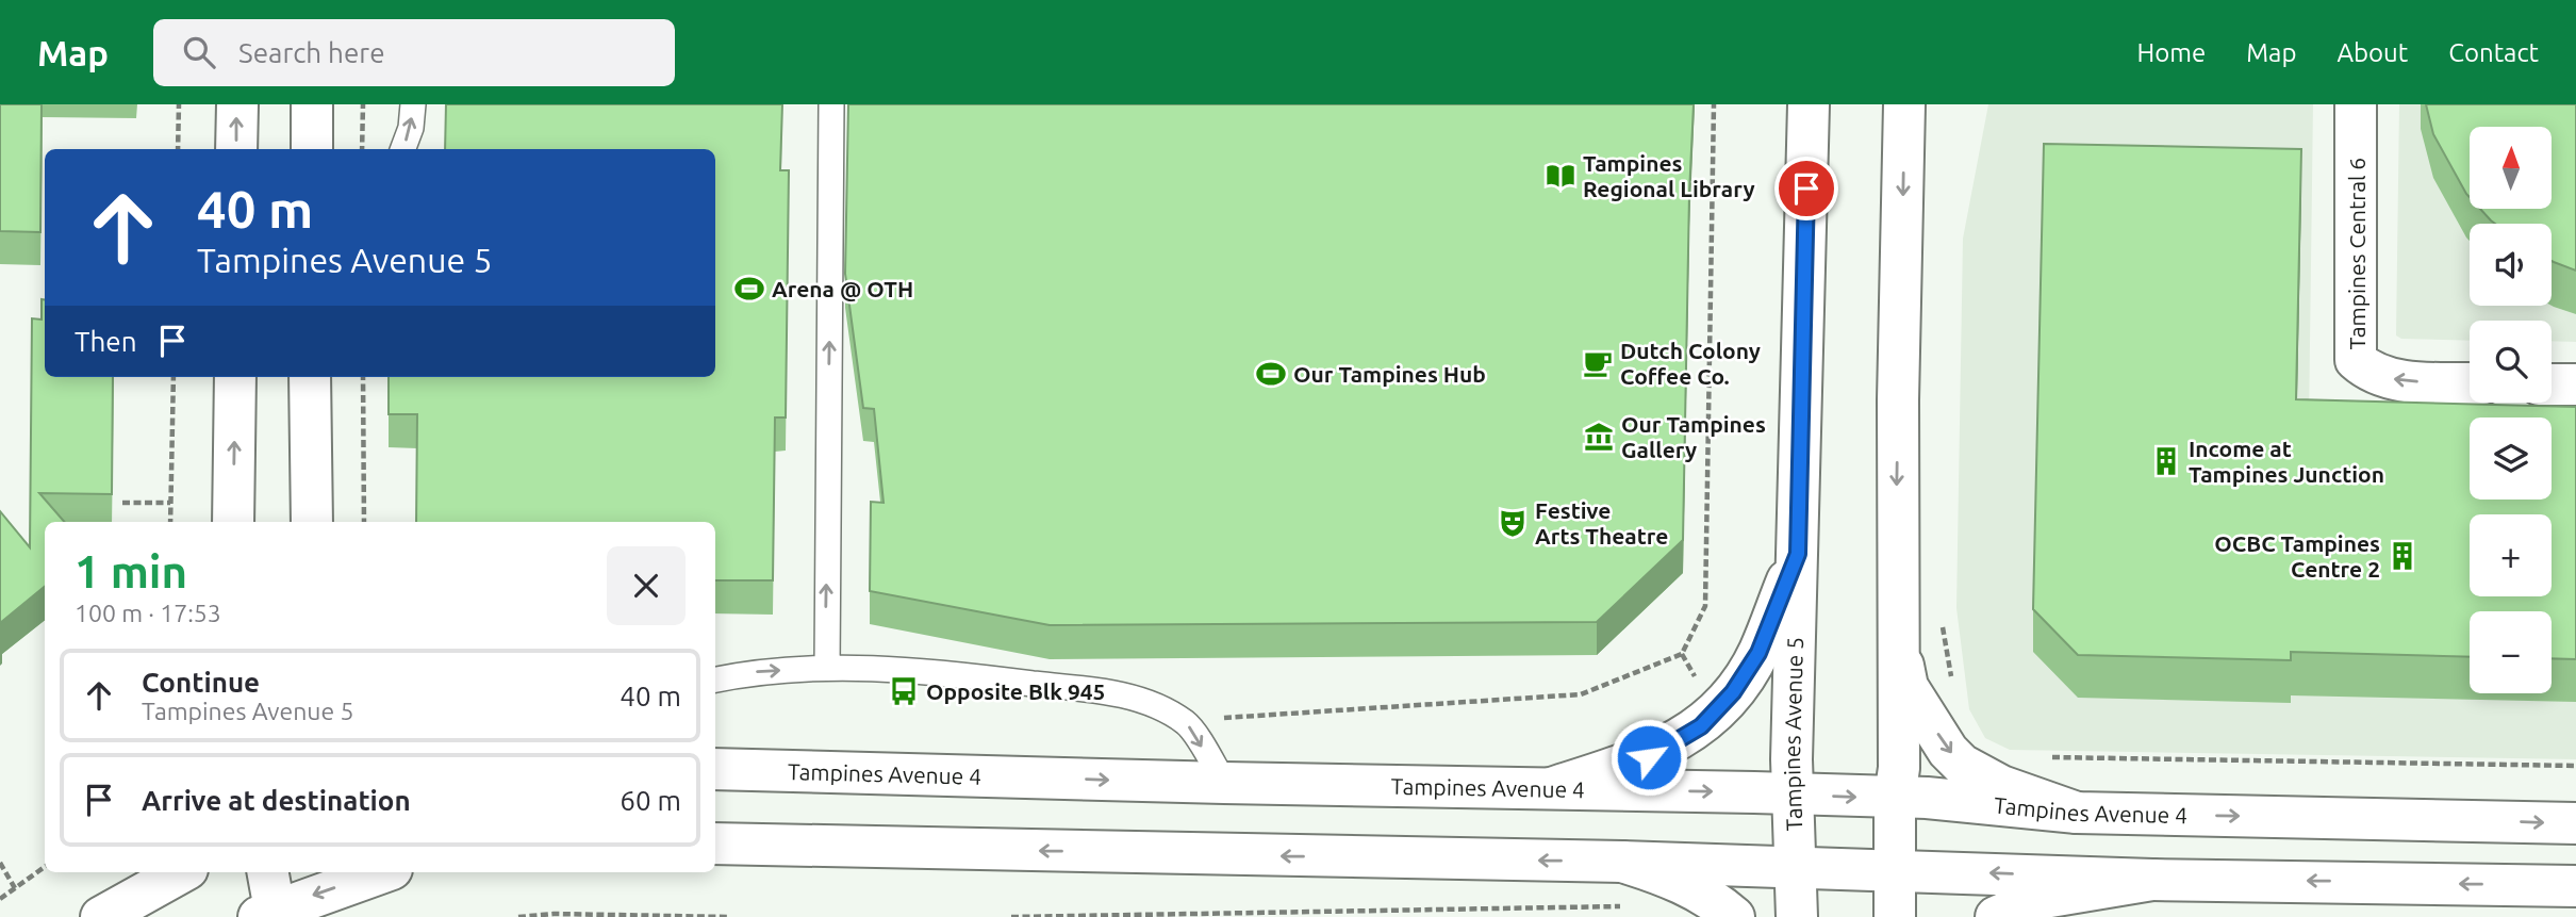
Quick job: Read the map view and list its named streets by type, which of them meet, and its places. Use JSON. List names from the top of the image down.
{
  "streets": {
    "main road": ["Tampines Central 6", "Tampines Avenue 5", "Tampines Avenue 4"]
  },
  "crossings": [
    ["Tampines Avenue 5", "Tampines Avenue 4"]
  ],
  "one_way": ["Tampines Central 6"],
  "places": {
    "library": ["Tampines Regional Library"],
    "sports": ["Arena @ OTH", "Our Tampines Hub"],
    "cafe": ["Dutch Colony Coffee Co."],
    "museum": ["Our Tampines Gallery"],
    "building": ["Income at Tampines Junction", "OCBC Tampines Centre 2"],
    "theatre": ["Festive Arts Theatre"],
    "bus stop": ["Opposite Blk 945"]
  },
  "north": "top",
  "page": {
    "header": "Map",
    "search": "Search here",
    "nav": [
      "Home",
      "Map",
      "About",
      "Contact"
    ],
    "map_buttons": ["+", "−"],
    "turn": ["40 m", "Tampines Avenue 5"],
    "then": "Then",
    "heading": ["1 min", "100 m · 17:53"],
    "list": [
      {
        "name": "Continue",
        "note": "Tampines Avenue 5",
        "value": "40 m"
      },
      {
        "name": "Arrive at destination",
        "value": "60 m"
      }
    ]
  }
}
